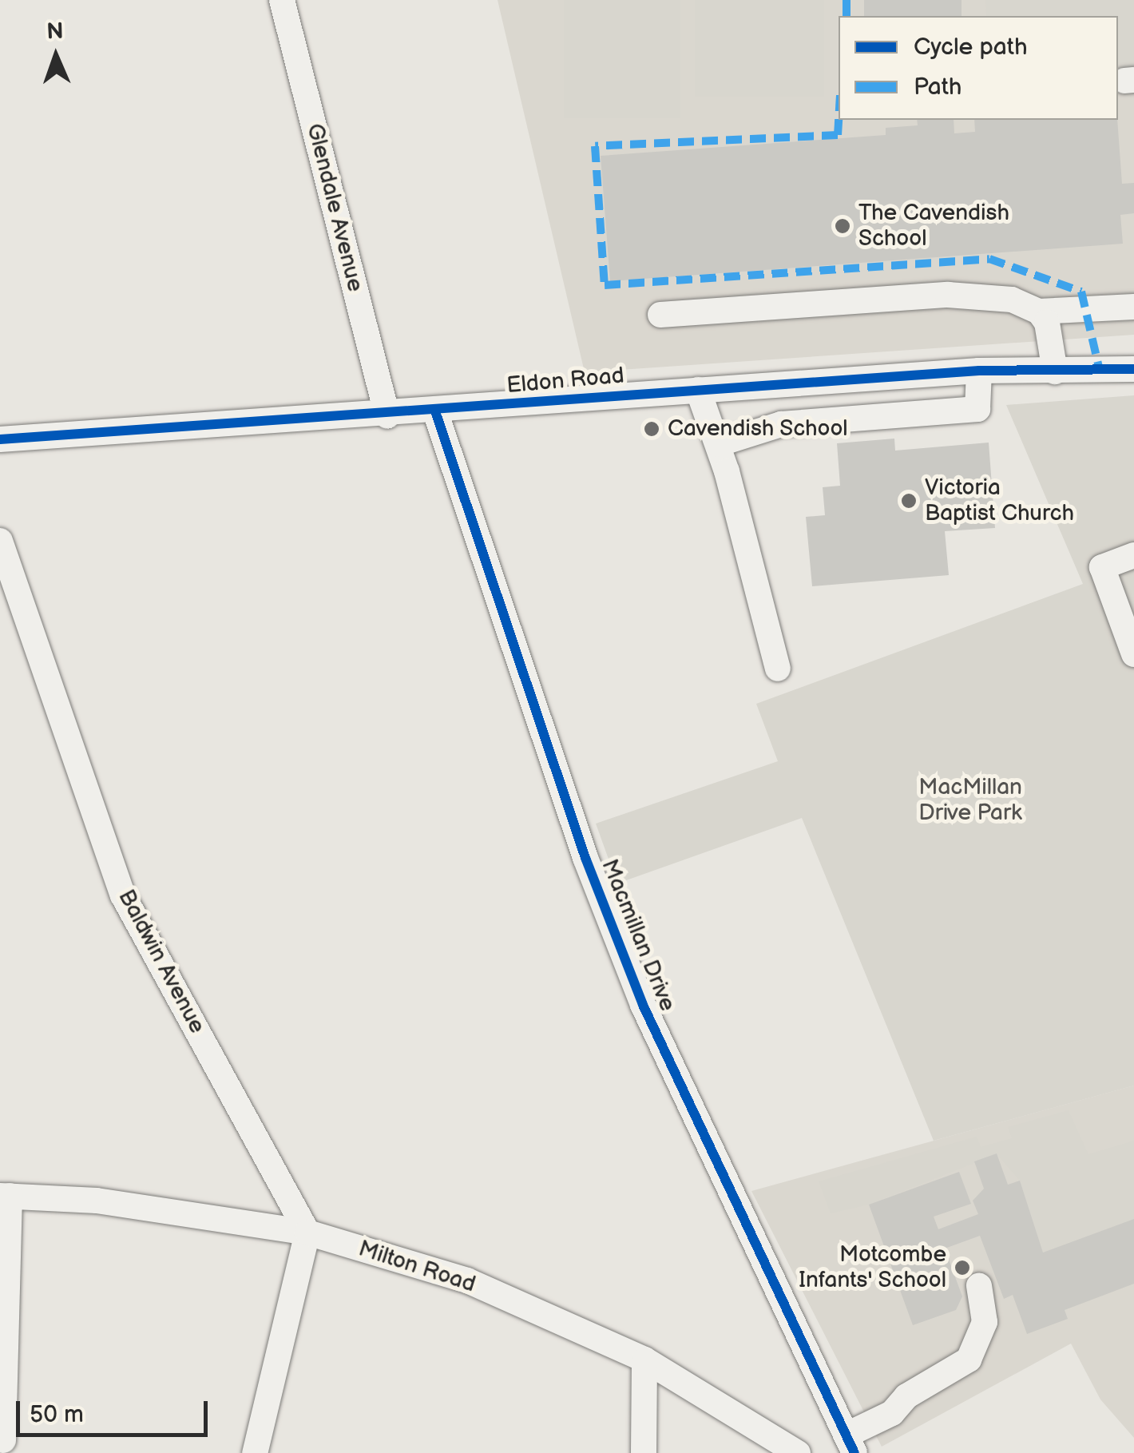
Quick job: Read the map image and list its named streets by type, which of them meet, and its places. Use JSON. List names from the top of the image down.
{
  "streets": {
    "street": [
      "Glendale Avenue",
      "Eldon Road",
      "Macmillan Drive",
      "Baldwin Avenue",
      "Milton Road"
    ]
  },
  "crossings": [
    ["Glendale Avenue", "Eldon Road"],
    ["Eldon Road", "Macmillan Drive"],
    ["Baldwin Avenue", "Milton Road"]
  ],
  "parks": ["MacMillan Drive Park"],
  "places": [
    "The Cavendish School",
    "Cavendish School",
    "Victoria Baptist Church",
    "Motcombe Infants' School"
  ],
  "legend": ["Cycle path", "Path"],
  "scale_bar": "50 m",
  "north": "top"
}
